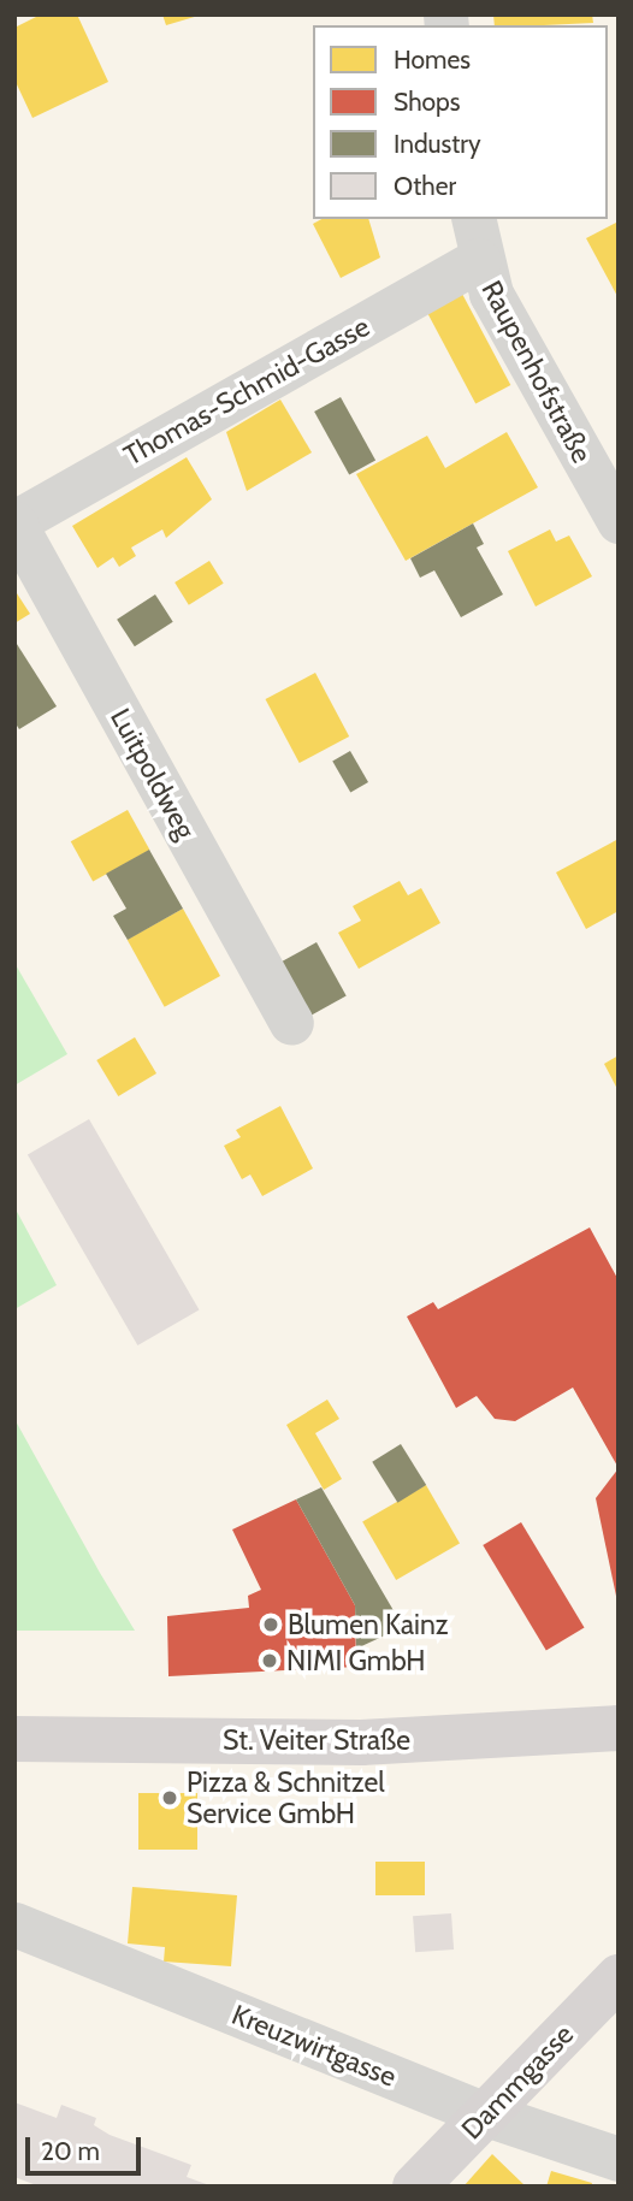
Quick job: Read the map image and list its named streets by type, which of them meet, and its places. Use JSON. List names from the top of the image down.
{
  "streets": {
    "main road": ["St. Veiter Straße", "Dammgasse"],
    "street": [
      "Raupenhofstraße",
      "Thomas-Schmid-Gasse",
      "Luitpoldweg",
      "Kreuzwirtgasse"
    ]
  },
  "crossings": [
    ["Raupenhofstraße", "Thomas-Schmid-Gasse"],
    ["Thomas-Schmid-Gasse", "Luitpoldweg"],
    ["Kreuzwirtgasse", "Dammgasse"]
  ],
  "places": ["Blumen Kainz", "NIMI GmbH", "Pizza & Schnitzel Service GmbH"],
  "legend": [
    "Homes",
    "Shops",
    "Industry",
    "Other"
  ],
  "scale_bar": "20 m"
}
